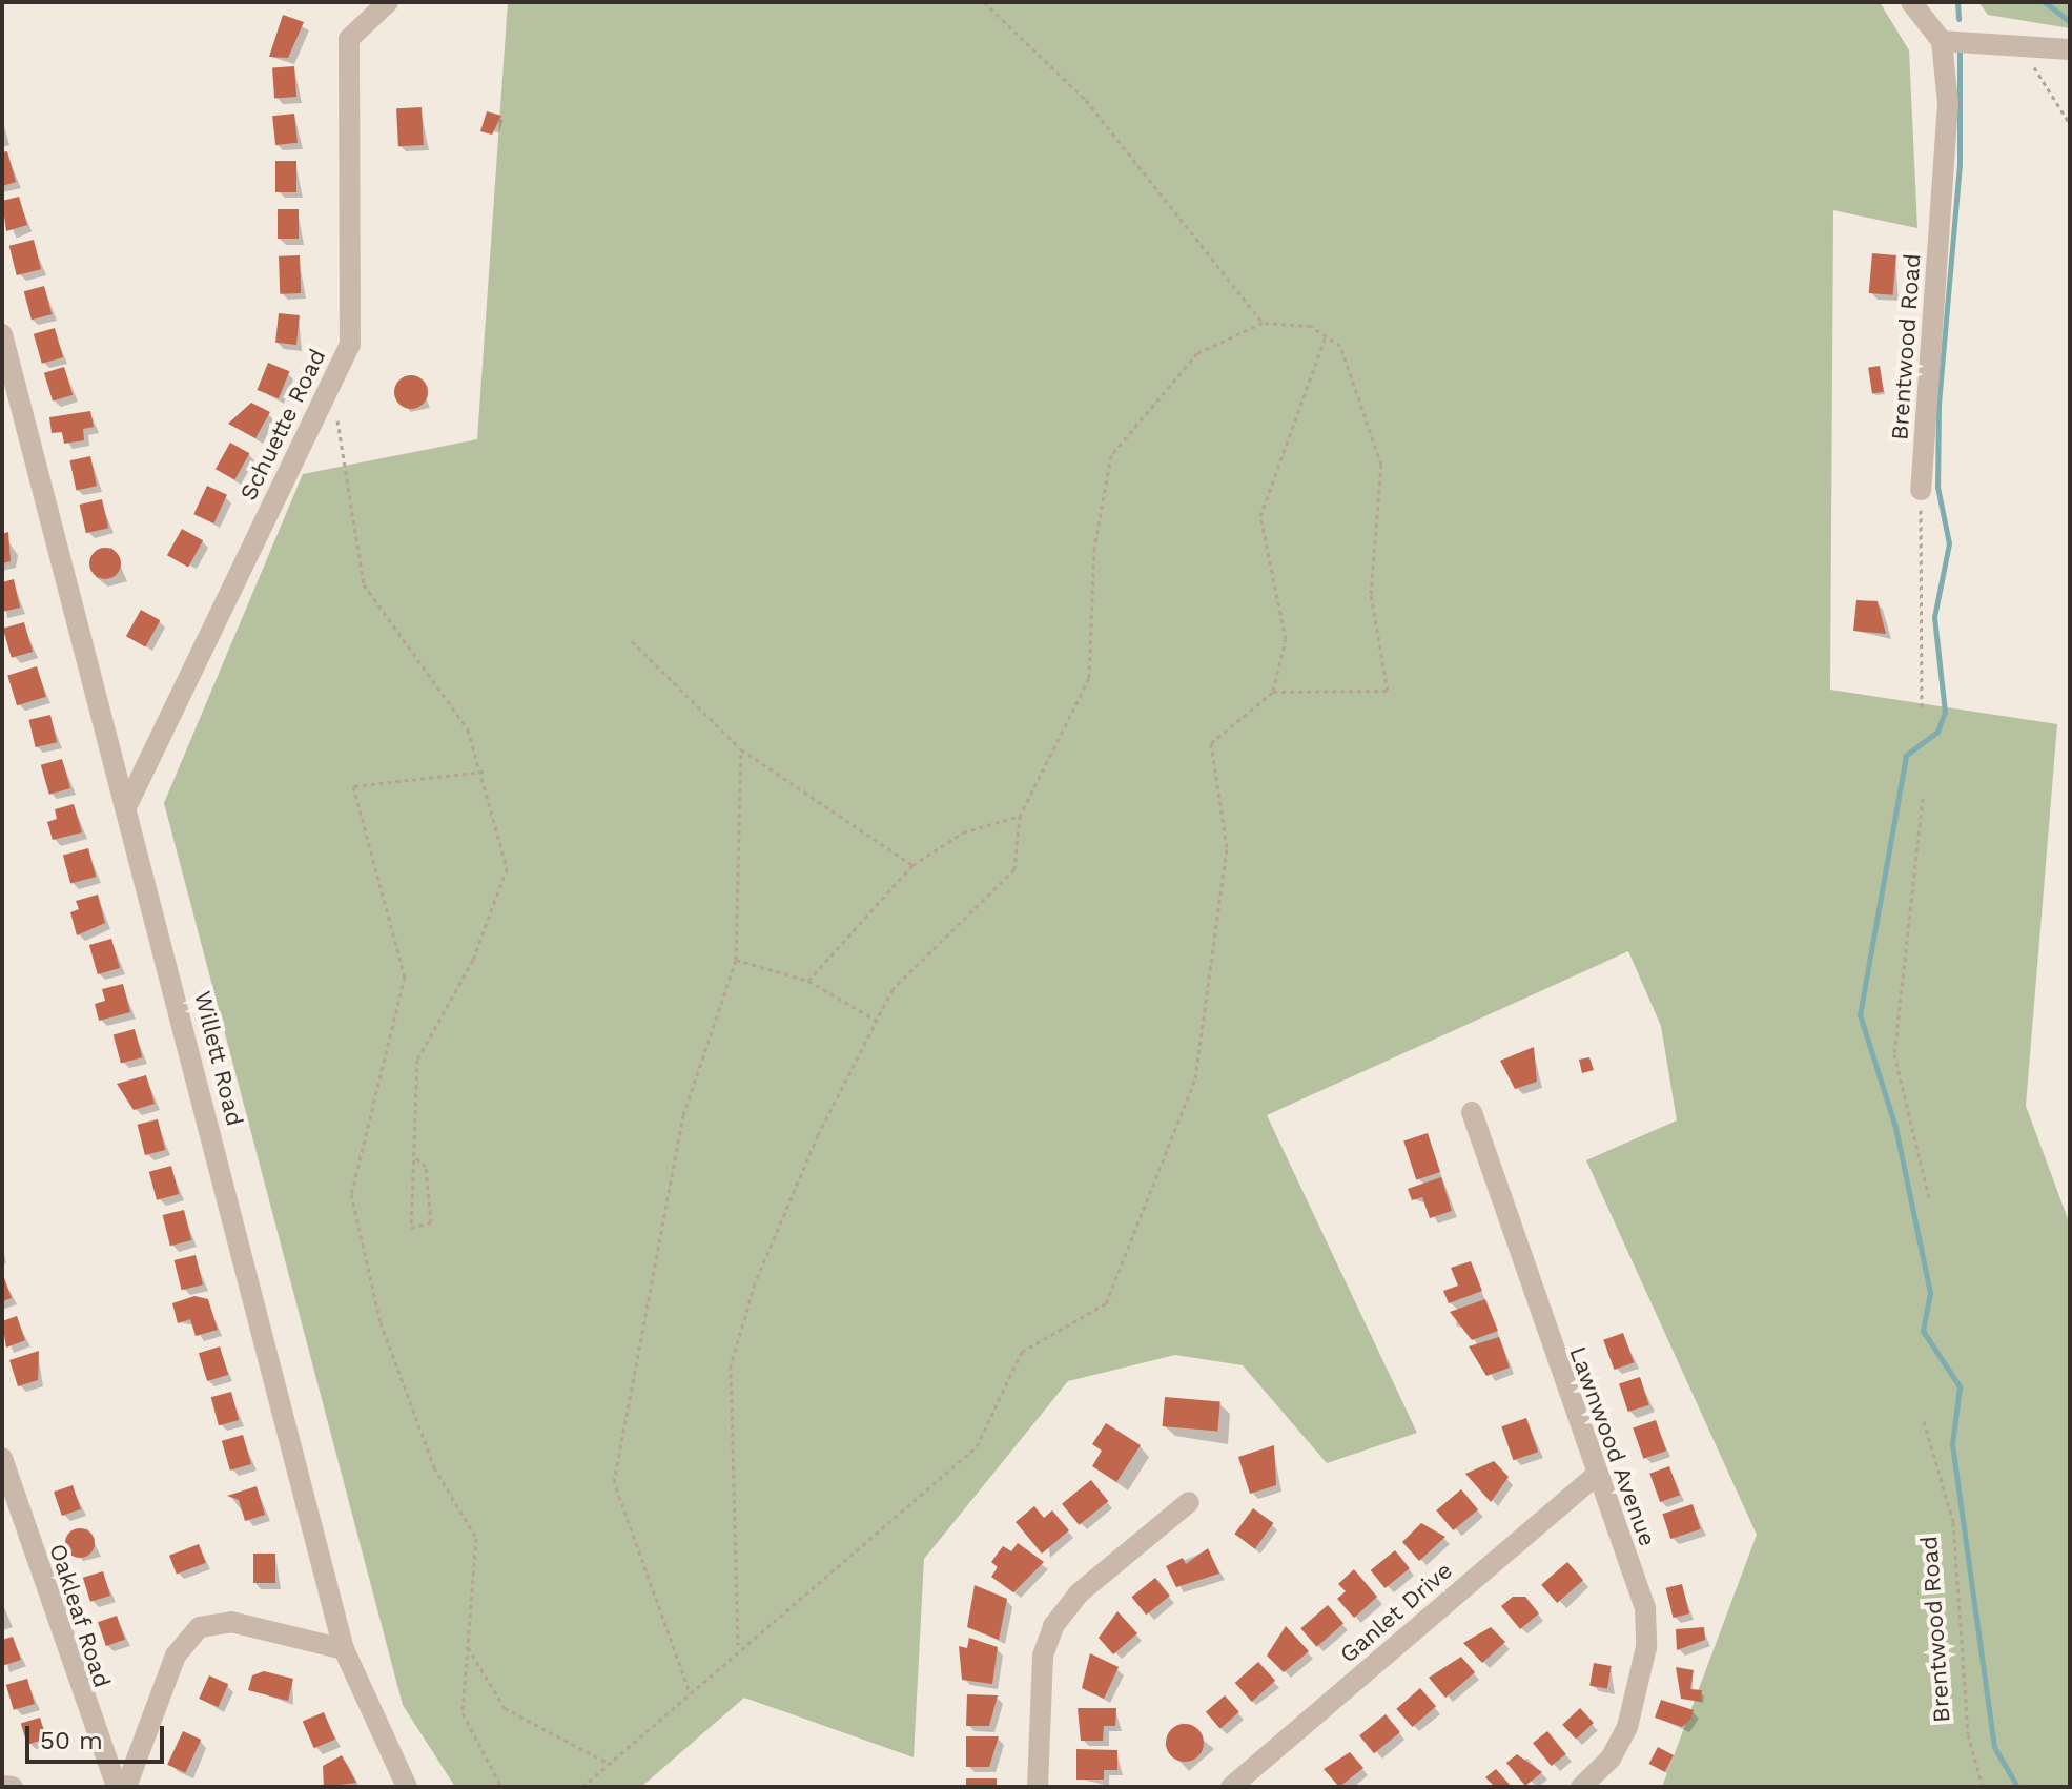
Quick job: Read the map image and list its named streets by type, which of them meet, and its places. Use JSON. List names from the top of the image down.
{
  "streets": {
    "street": [
      "Brentwood Road",
      "Schuette Road",
      "Willett Road",
      "Lawnwood Avenue",
      "Ganlet Drive",
      "Oakleaf Road"
    ]
  },
  "crossings": [
    ["Schuette Road", "Willett Road"],
    ["Lawnwood Avenue", "Ganlet Drive"]
  ],
  "scale_bar": "50 m"
}
